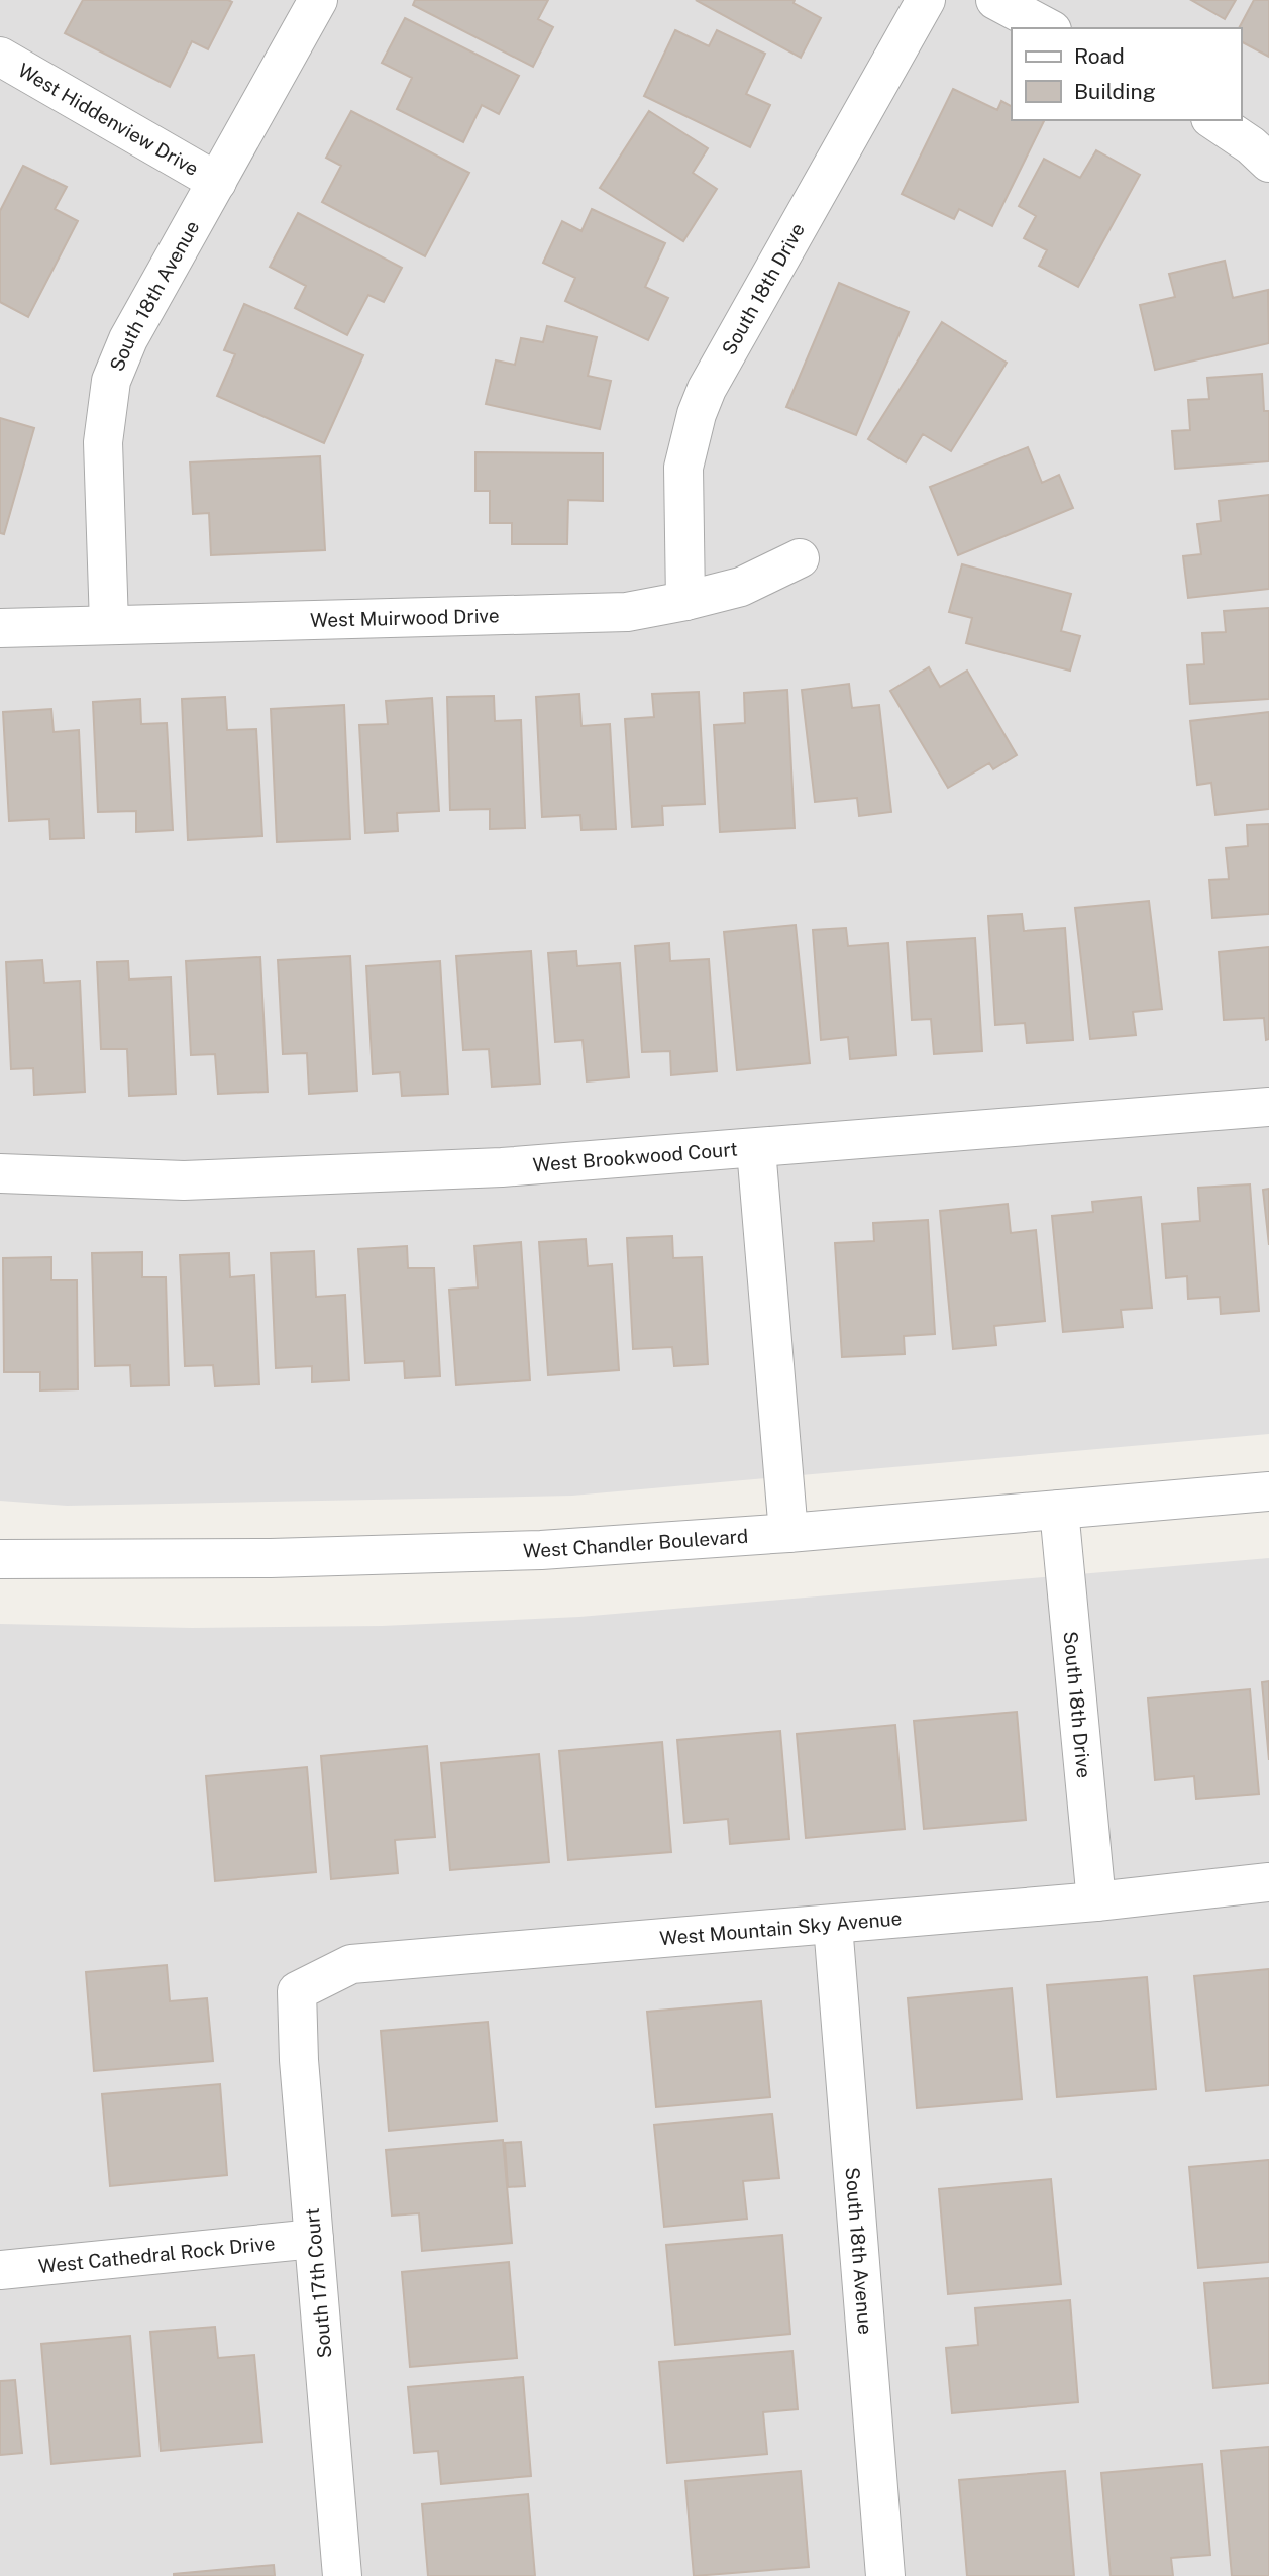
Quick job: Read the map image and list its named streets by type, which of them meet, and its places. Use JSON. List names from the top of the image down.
{
  "streets": {
    "street": [
      "West Hiddenview Drive",
      "South 18th Drive",
      "South 18th Avenue",
      "West Muirwood Drive",
      "West Brookwood Court",
      "West Chandler Boulevard",
      "West Mountain Sky Avenue",
      "West Cathedral Rock Drive",
      "South 17th Court"
    ]
  },
  "crossings": [
    ["West Hiddenview Drive", "South 18th Avenue"],
    ["South 18th Drive", "West Muirwood Drive"],
    ["South 18th Drive", "West Chandler Boulevard"],
    ["South 18th Drive", "West Mountain Sky Avenue"],
    ["South 18th Avenue", "West Muirwood Drive"],
    ["South 18th Avenue", "West Mountain Sky Avenue"],
    ["West Mountain Sky Avenue", "South 17th Court"],
    ["West Cathedral Rock Drive", "South 17th Court"]
  ],
  "legend": ["Road", "Building"]
}
